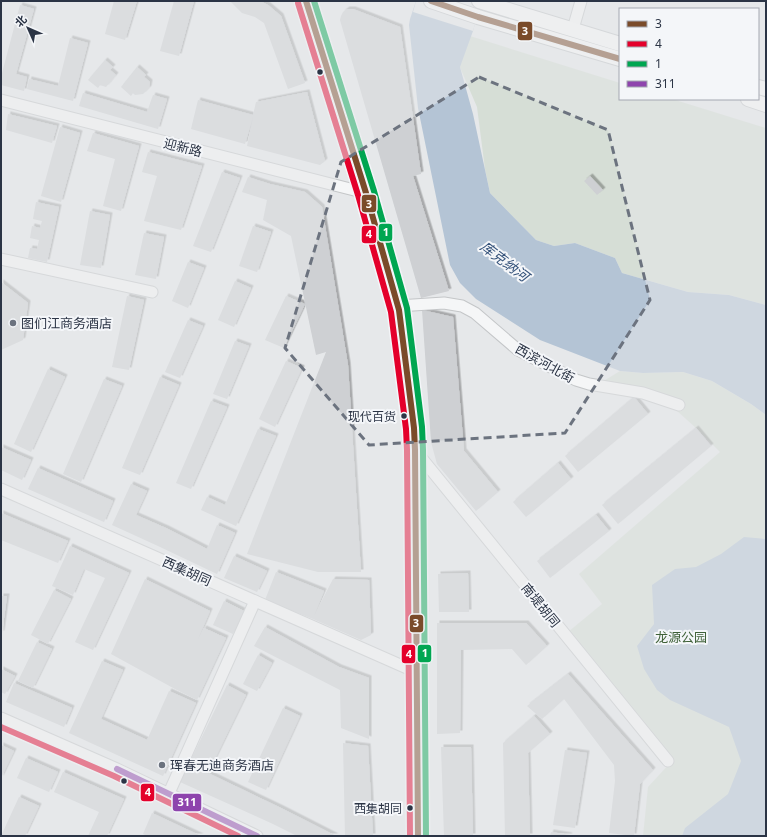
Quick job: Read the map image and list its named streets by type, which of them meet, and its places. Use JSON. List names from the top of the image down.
{
  "streets": {
    "street": [
      "迎新路",
      "西滨河北街",
      "西集胡同",
      "南堤胡同"
    ]
  },
  "water": ["库克纳河"],
  "parks": ["龙源公园"],
  "places": [
    "图们江商务酒店",
    "现代百货",
    "珲春无迪商务酒店",
    "西集胡同"
  ],
  "lines": [
    "transit line 3",
    "transit line 1",
    "transit line 4",
    "transit line 311"
  ],
  "legend": [
    "3",
    "4",
    "1",
    "311"
  ],
  "north": "top left"
}
